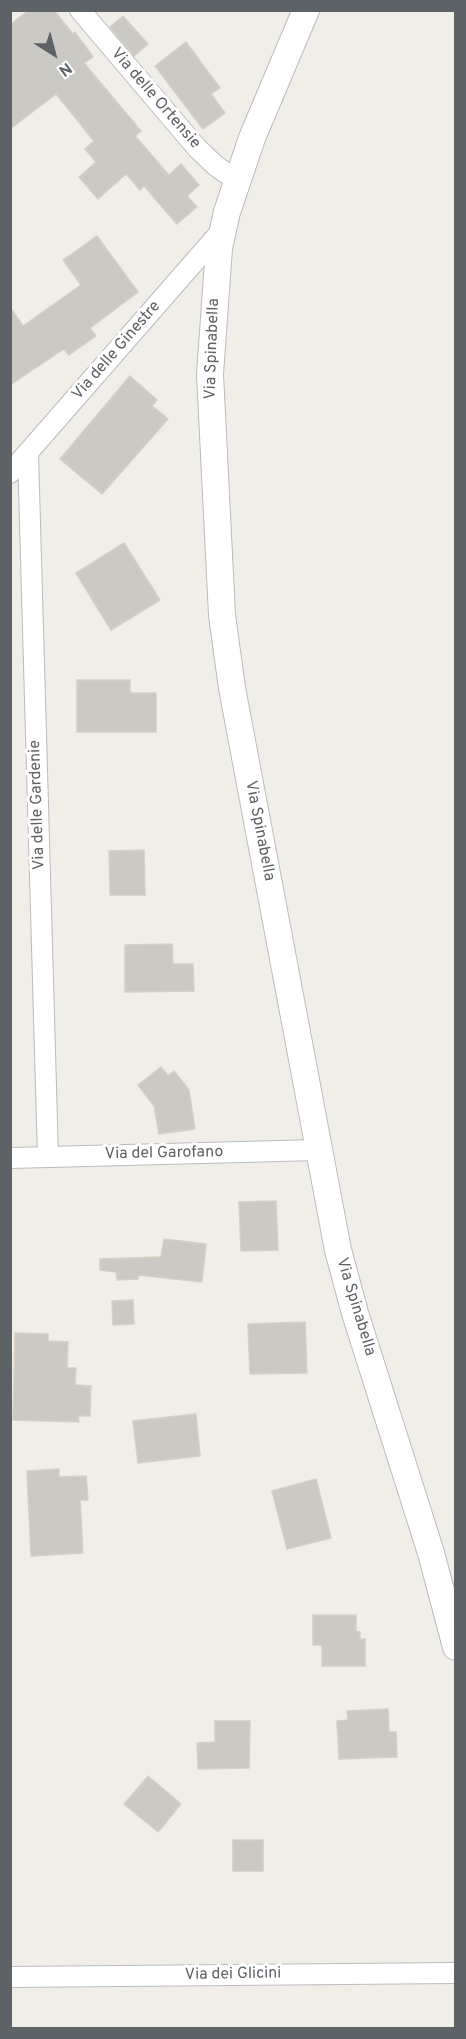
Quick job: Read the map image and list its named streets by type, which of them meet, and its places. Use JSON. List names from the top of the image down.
{
  "streets": {
    "street": [
      "Via delle Ortensie",
      "Via Spinabella",
      "Via delle Ginestre",
      "Via delle Gardenie",
      "Via del Garofano",
      "Via dei Glicini"
    ]
  },
  "crossings": [
    ["Via delle Ortensie", "Via Spinabella"],
    ["Via Spinabella", "Via delle Ginestre"],
    ["Via Spinabella", "Via del Garofano"],
    ["Via delle Ginestre", "Via delle Gardenie"],
    ["Via delle Gardenie", "Via del Garofano"]
  ],
  "north": "bottom right"
}
